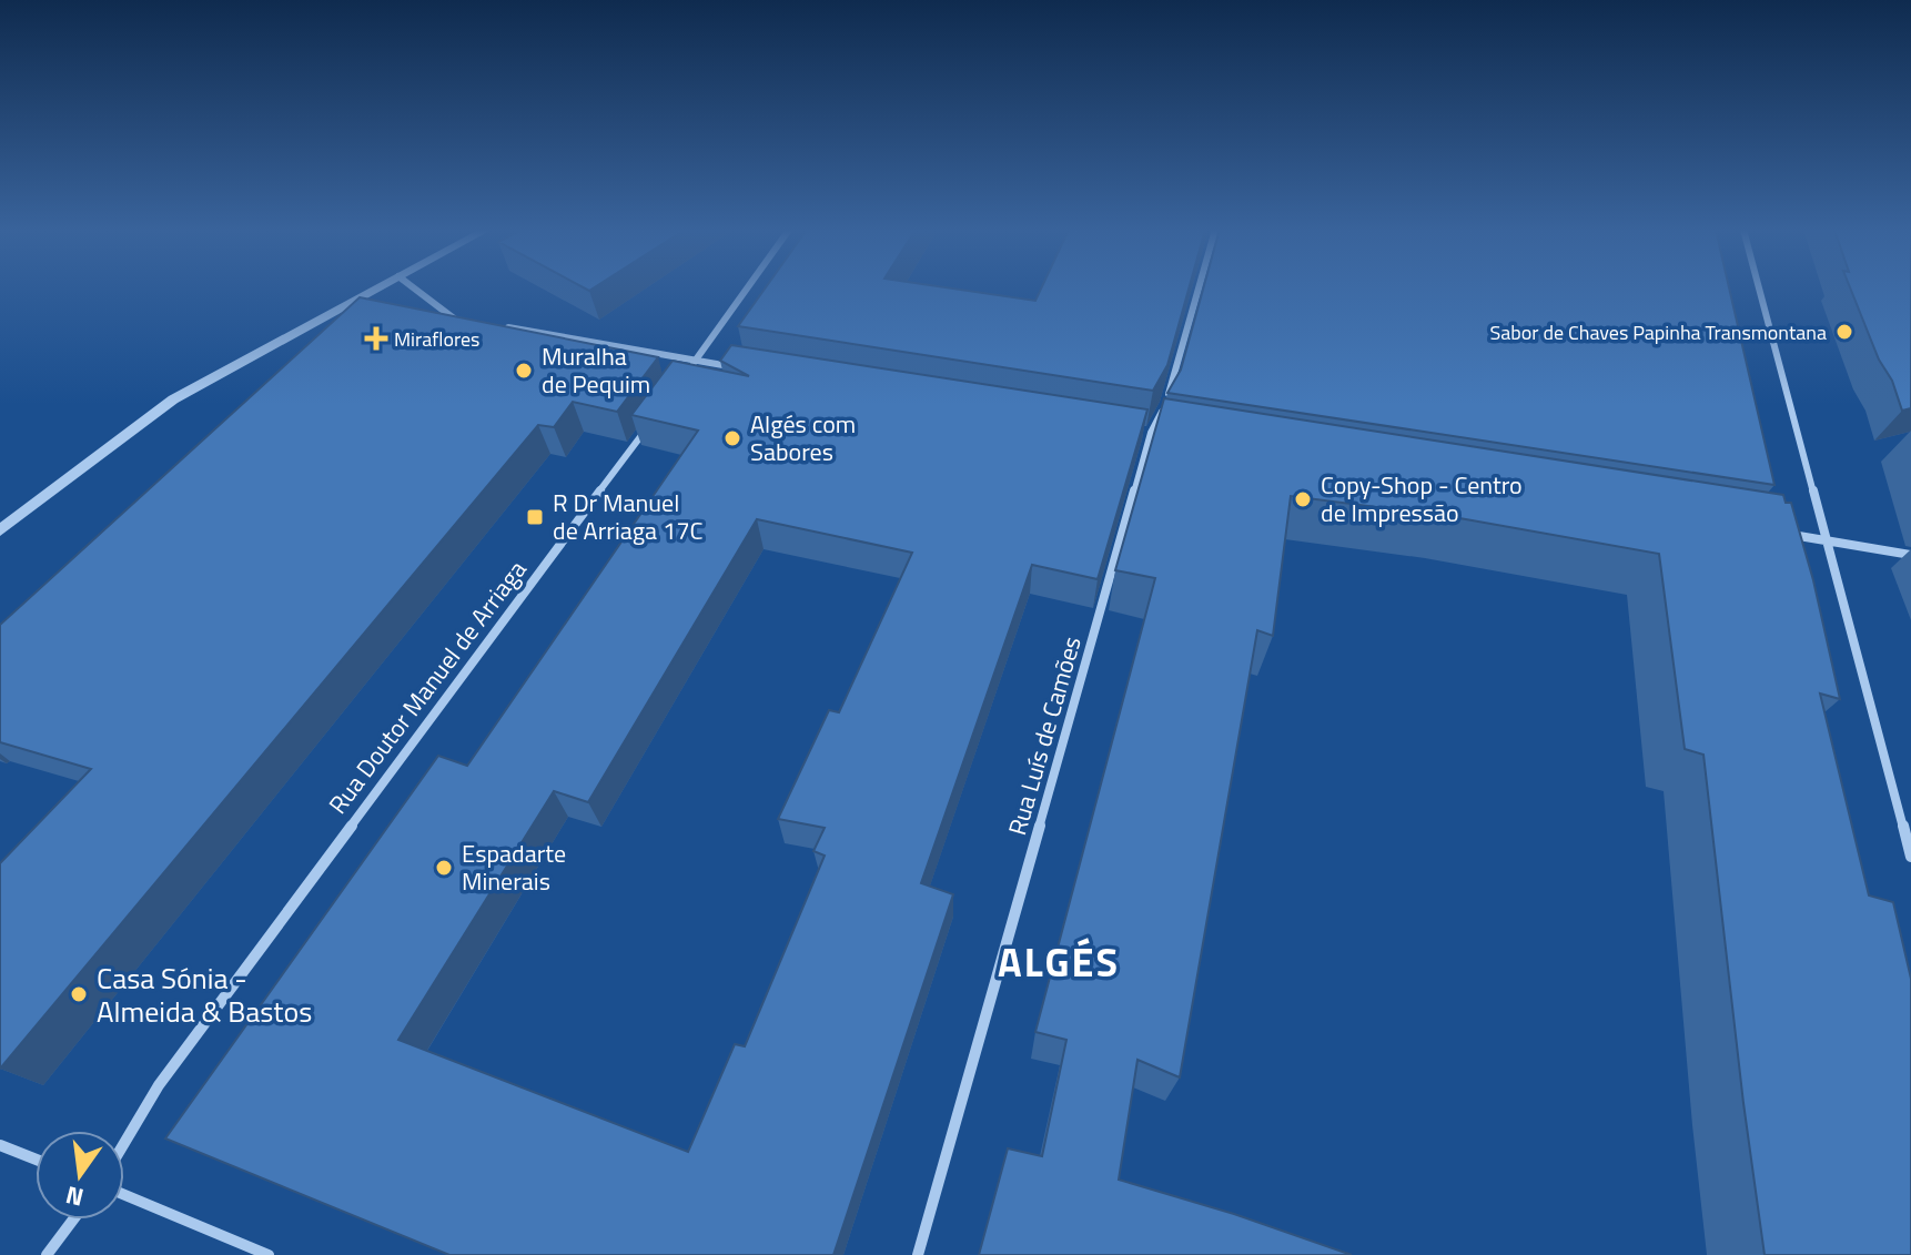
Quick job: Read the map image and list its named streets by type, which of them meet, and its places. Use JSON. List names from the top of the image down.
{
  "streets": {
    "street": ["Rua Doutor Manuel de Arriaga", "Rua Luís de Camões"]
  },
  "districts": ["ALGÉS"],
  "places": {
    "other": [
      "Sabor de Chaves Papinha Transmontana",
      "Muralha de Pequim",
      "Algés com Sabores",
      "Copy-Shop - Centro de Impressão",
      "Espadarte Minerais",
      "Casa Sónia - Almeida & Bastos"
    ],
    "health": ["Miraflores"],
    "transit": ["R Dr Manuel de Arriaga 17C"]
  },
  "north": "bottom"
}
